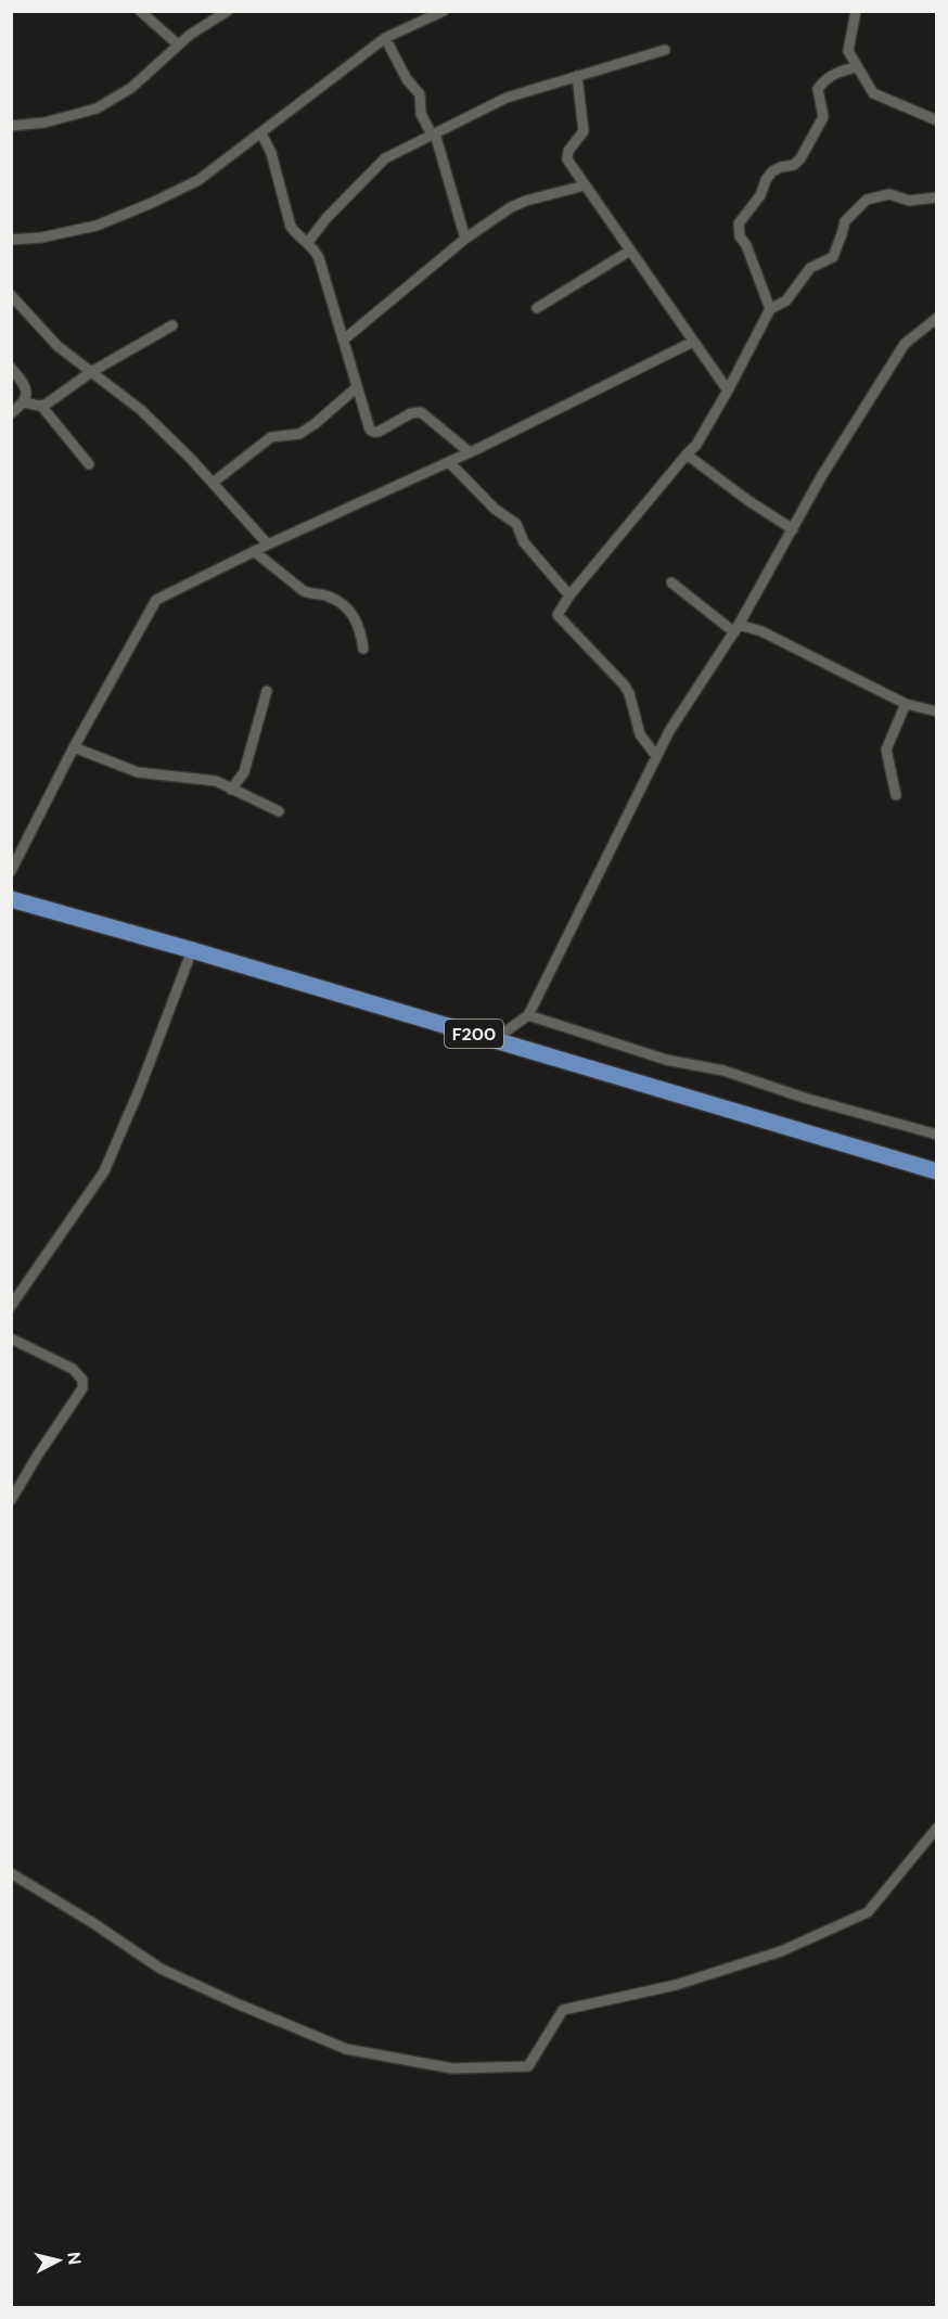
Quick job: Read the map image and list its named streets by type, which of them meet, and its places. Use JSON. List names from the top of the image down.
{
  "streets": {
    "main road": ["F200"]
  },
  "north": "right"
}
